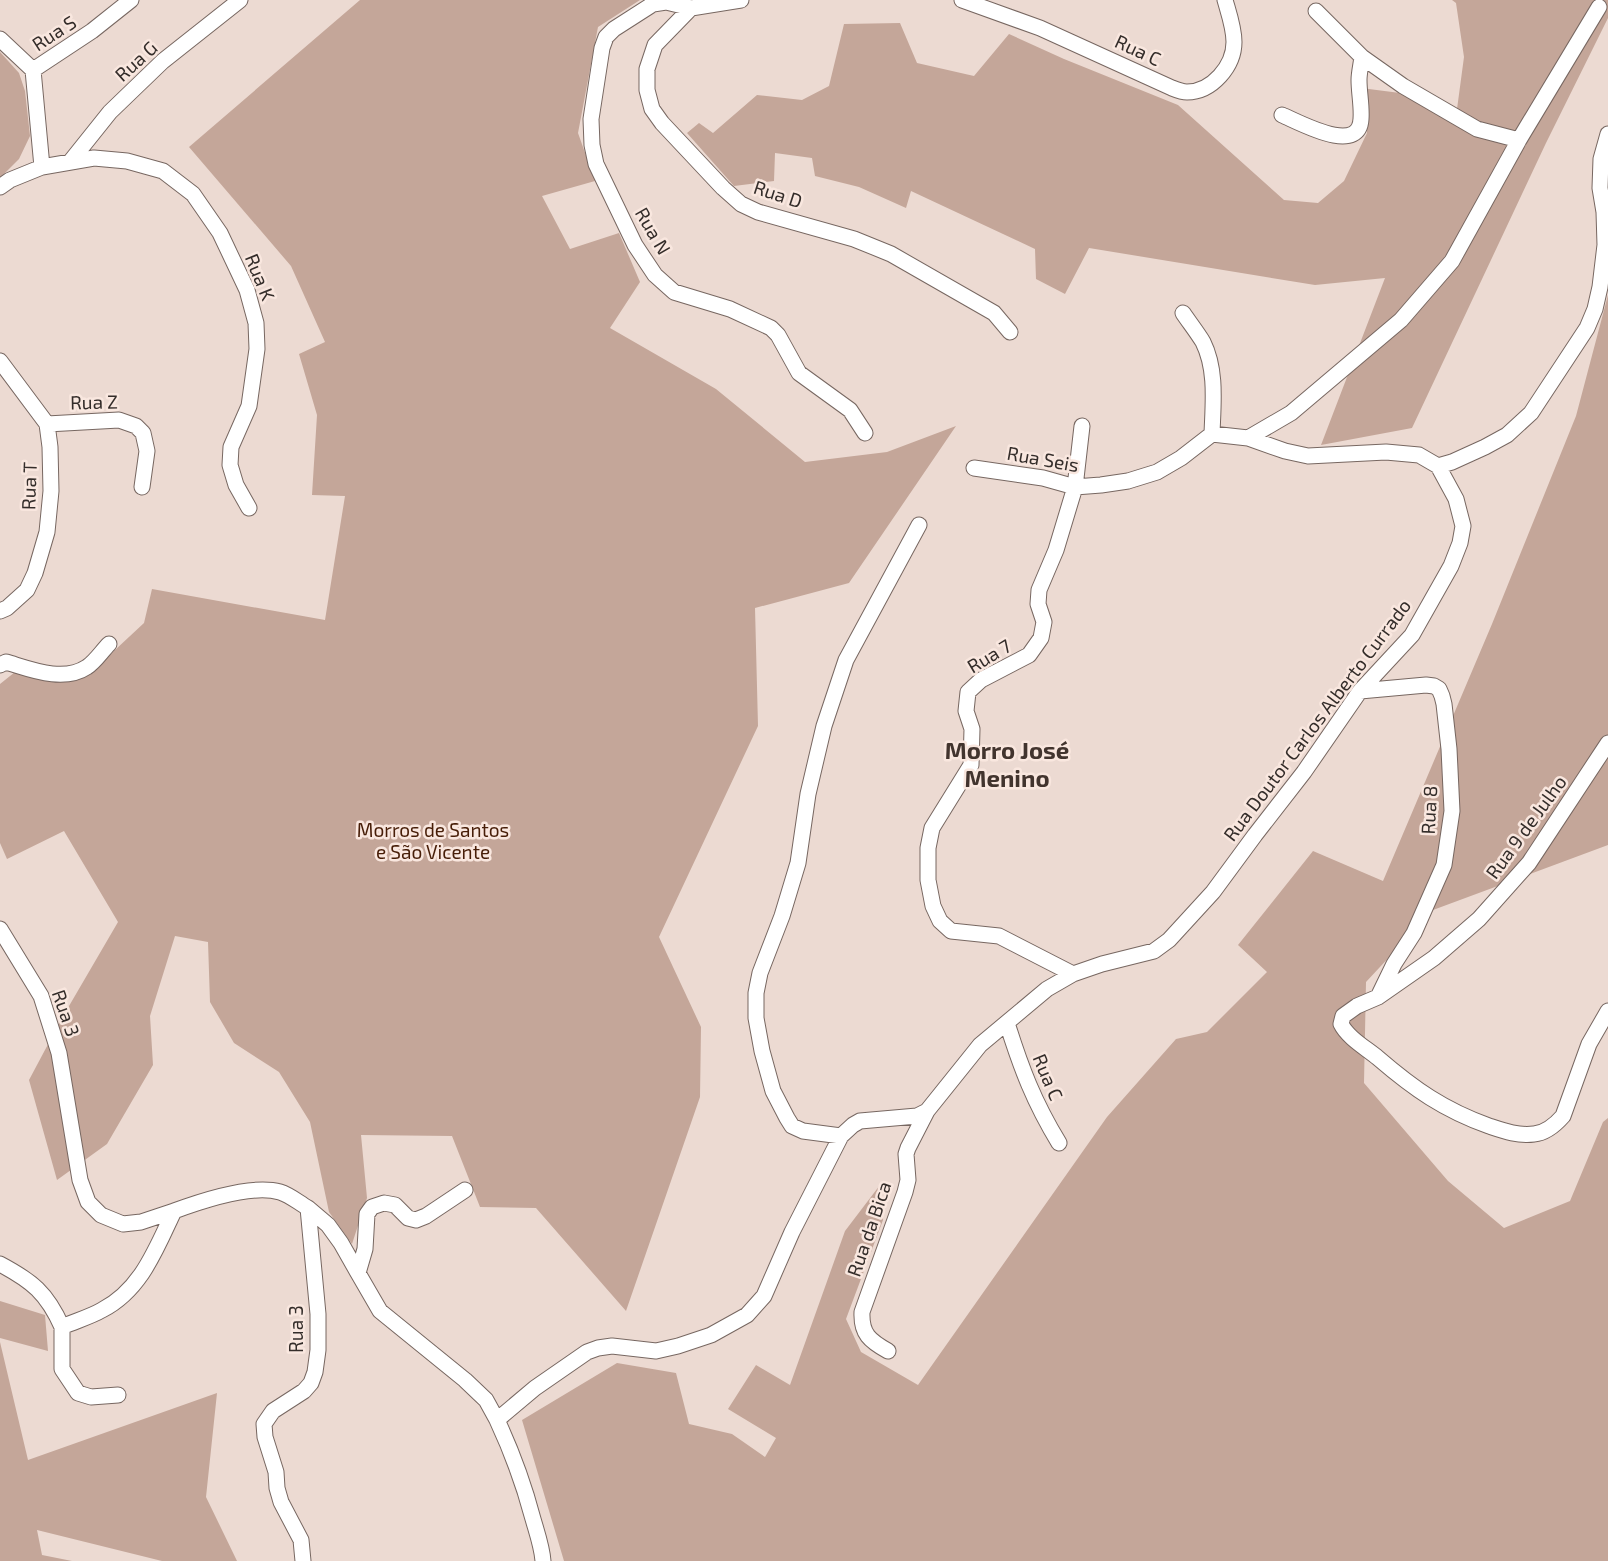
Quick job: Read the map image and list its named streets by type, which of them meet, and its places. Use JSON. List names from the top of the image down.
{
  "streets": {
    "street": [
      "Rua S",
      "Rua C",
      "Rua G",
      "Rua D",
      "Rua N",
      "Rua K",
      "Rua Z",
      "Rua Seis",
      "Rua T",
      "Rua 7",
      "Rua Doutor Carlos Alberto Currado",
      "Rua 8",
      "Rua 9 de Julho",
      "Rua 3",
      "Rua da Bica"
    ]
  },
  "crossings": [
    ["Rua C", "Rua Doutor Carlos Alberto Currado"],
    ["Rua G", "Rua K"],
    ["Rua D", "Rua N"],
    ["Rua Z", "Rua T"],
    ["Rua Seis", "Rua 7"],
    ["Rua 7", "Rua Doutor Carlos Alberto Currado"],
    ["Rua Doutor Carlos Alberto Currado", "Rua 8"],
    ["Rua Doutor Carlos Alberto Currado", "Rua da Bica"],
    ["Rua 8", "Rua 9 de Julho"]
  ],
  "districts": ["Morro José Menino"],
  "parks": ["Morros de Santos e São Vicente"]
}
